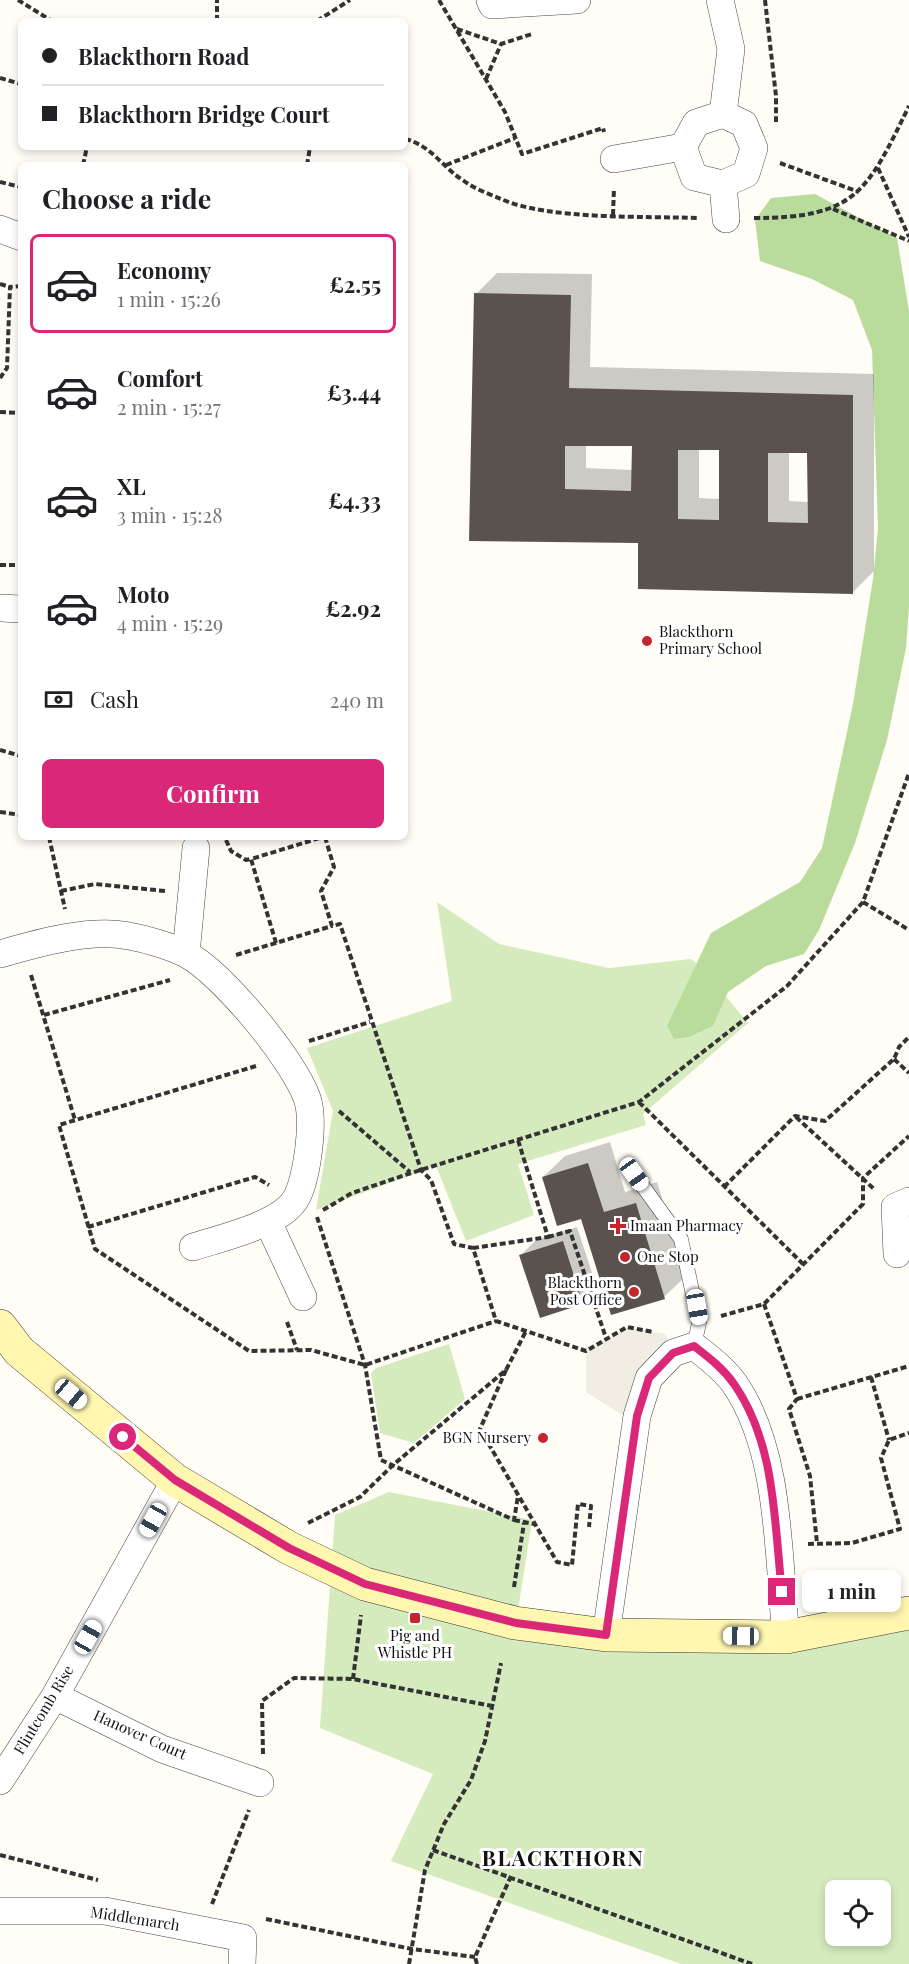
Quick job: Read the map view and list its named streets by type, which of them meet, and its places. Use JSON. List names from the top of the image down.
{
  "streets": {
    "street": ["Flintcomb Rise", "Hanover Court", "Middlemarch"]
  },
  "crossings": [
    ["Flintcomb Rise", "Hanover Court"]
  ],
  "districts": ["BLACKTHORN"],
  "places": {
    "other": [
      "Blackthorn Primary School",
      "One Stop",
      "Blackthorn Post Office",
      "BGN Nursery"
    ],
    "health": ["Imaan Pharmacy"],
    "transit": ["Pig and Whistle PH"]
  },
  "page": {
    "banner": ["Blackthorn Road", "Blackthorn Bridge Court"],
    "heading": "Choose a ride",
    "list": [
      {
        "name": "Economy",
        "note": "1 min · 15:26",
        "value": "£2.55"
      },
      {
        "name": "Comfort",
        "note": "2 min · 15:27",
        "value": "£3.44"
      },
      {
        "name": "XL",
        "note": "3 min · 15:28",
        "value": "£4.33"
      },
      {
        "name": "Moto",
        "note": "4 min · 15:29",
        "value": "£2.92"
      }
    ],
    "pay": ["Cash", "240 m"],
    "buttons": "Confirm",
    "bubble": "1 min"
  }
}
